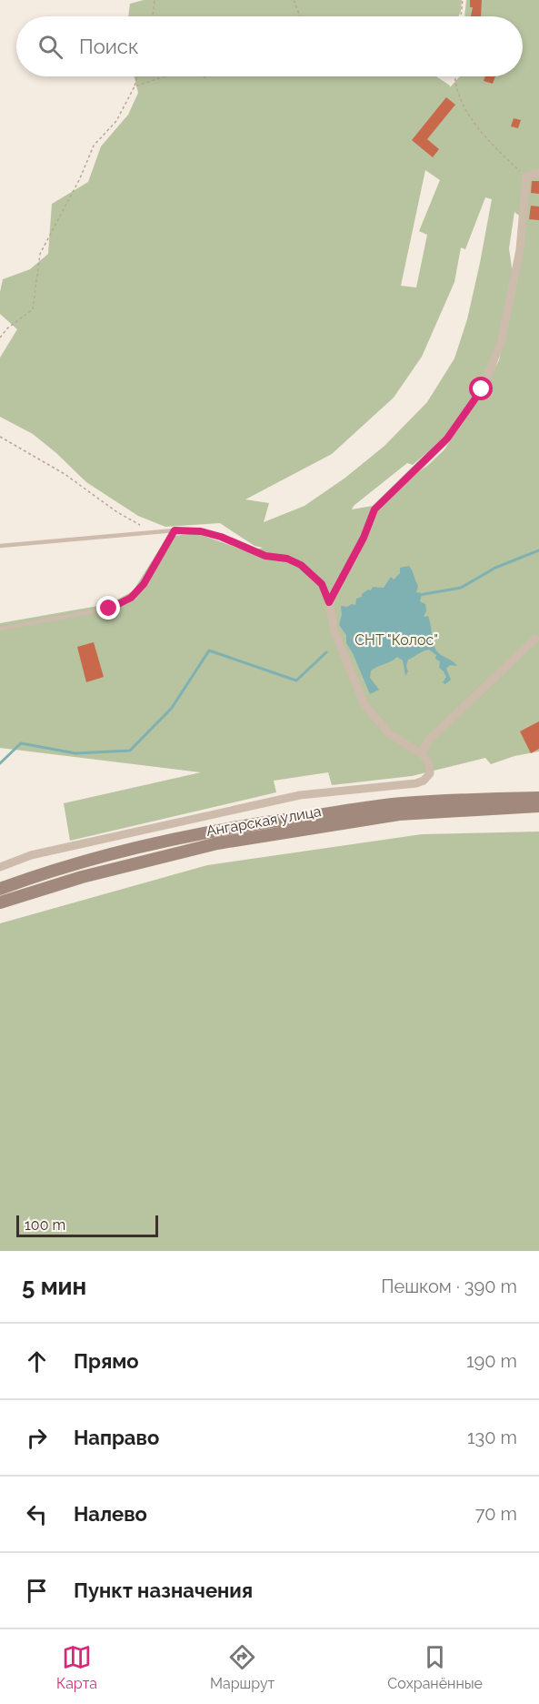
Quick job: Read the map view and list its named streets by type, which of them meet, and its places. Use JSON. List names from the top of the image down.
{
  "streets": {
    "main road": ["Ангарская улица"]
  },
  "parks": ["СНТ \"Колос\""],
  "scale_bar": "100 m",
  "page": {
    "search": "Поиск",
    "scale": "100 m",
    "heading": ["5 мин", "Пешком · 390 m"],
    "list": [
      ["Прямо", "190 m"],
      ["Направо", "130 m"],
      ["Налево", "70 m"],
      "Пункт назначения"
    ],
    "nav": ["Карта", "Маршрут", "Сохранённые"]
  }
}
